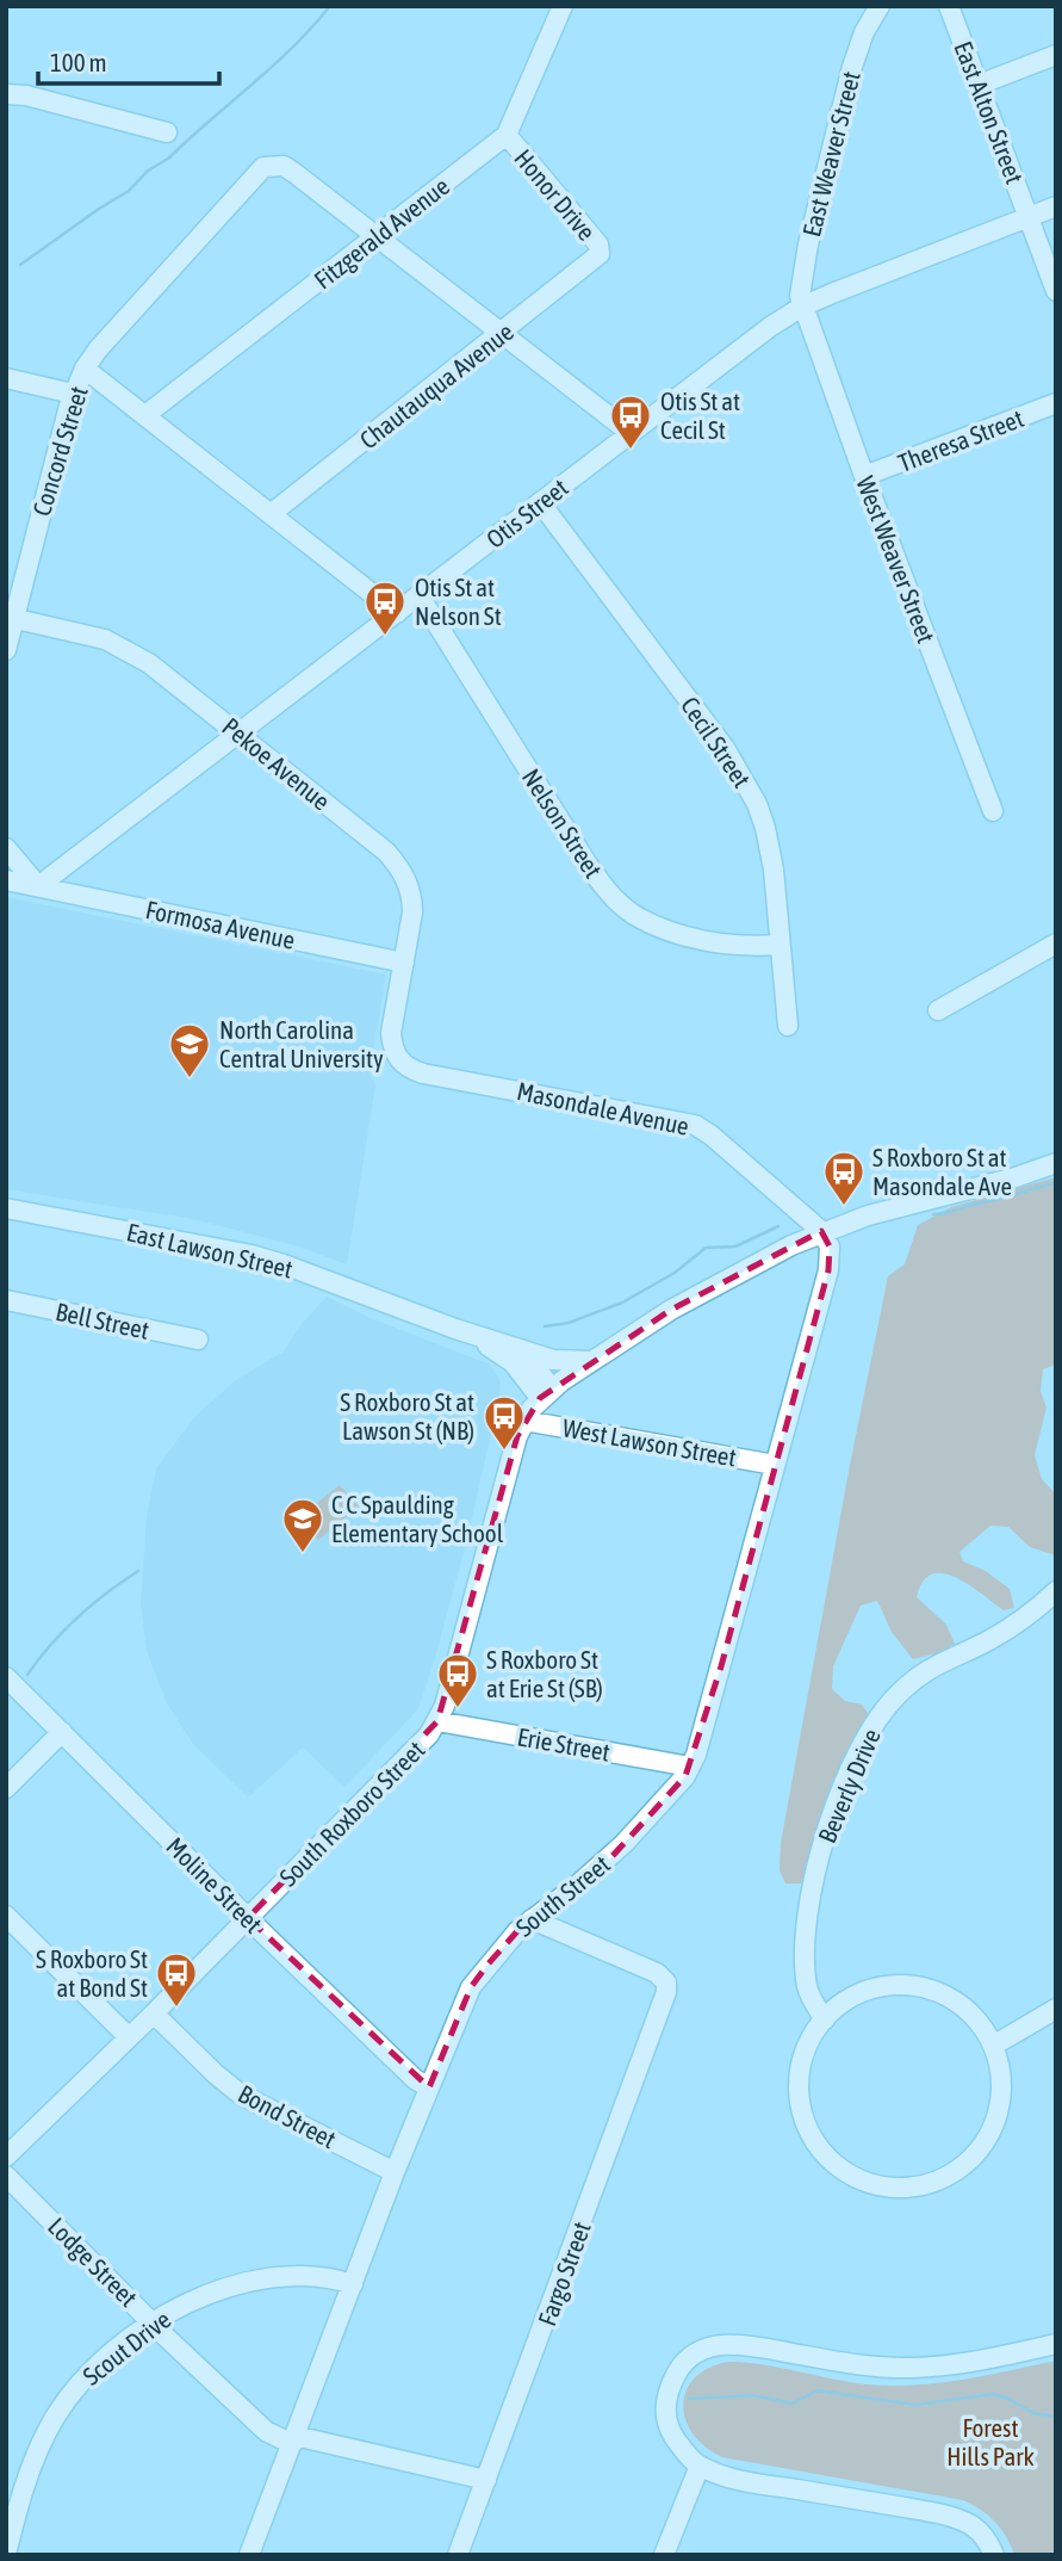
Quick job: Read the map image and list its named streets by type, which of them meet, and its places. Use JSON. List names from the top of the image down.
{
  "streets": {
    "street": [
      "East Alton Street",
      "East Weaver Street",
      "Honor Drive",
      "Fitzgerald Avenue",
      "Chautauqua Avenue",
      "Theresa Street",
      "Concord Street",
      "Otis Street",
      "West Weaver Street",
      "Cecil Street",
      "Pekoe Avenue",
      "Nelson Street",
      "Formosa Avenue",
      "Masondale Avenue",
      "East Lawson Street",
      "Bell Street",
      "West Lawson Street",
      "Erie Street",
      "Beverly Drive",
      "South Roxboro Street",
      "Moline Street",
      "South Street",
      "Bond Street",
      "Lodge Street",
      "Fargo Street",
      "Scout Drive"
    ]
  },
  "crossings": [
    ["East Alton Street", "Otis Street"],
    ["East Weaver Street", "Otis Street"],
    ["East Weaver Street", "West Weaver Street"],
    ["Honor Drive", "Fitzgerald Avenue"],
    ["Honor Drive", "Chautauqua Avenue"],
    ["Fitzgerald Avenue", "Concord Street"],
    ["Theresa Street", "West Weaver Street"],
    ["Concord Street", "Pekoe Avenue"],
    ["Otis Street", "West Weaver Street"],
    ["Otis Street", "Cecil Street"],
    ["Otis Street", "Pekoe Avenue"],
    ["Otis Street", "Nelson Street"],
    ["Otis Street", "Formosa Avenue"],
    ["Cecil Street", "Nelson Street"],
    ["Pekoe Avenue", "Formosa Avenue"],
    ["Pekoe Avenue", "Masondale Avenue"],
    ["Masondale Avenue", "South Roxboro Street"],
    ["Masondale Avenue", "South Street"],
    ["East Lawson Street", "South Roxboro Street"],
    ["West Lawson Street", "South Roxboro Street"],
    ["West Lawson Street", "South Street"],
    ["Erie Street", "South Roxboro Street"],
    ["Erie Street", "South Street"],
    ["South Roxboro Street", "Moline Street"],
    ["South Roxboro Street", "South Street"],
    ["South Roxboro Street", "Bond Street"],
    ["Moline Street", "South Street"],
    ["South Street", "Bond Street"],
    ["South Street", "Lodge Street"],
    ["South Street", "Fargo Street"],
    ["South Street", "Scout Drive"],
    ["Lodge Street", "Fargo Street"],
    ["Lodge Street", "Scout Drive"]
  ],
  "parks": ["Forest Hills Park"],
  "places": {
    "bus stop": [
      "Otis St at Cecil St",
      "Otis St at Nelson St",
      "S Roxboro St at Masondale Ave",
      "S Roxboro St at Lawson St (NB)",
      "S Roxboro St at Erie St (SB)",
      "S Roxboro St at Bond St"
    ],
    "school or university": ["North Carolina Central University", "C C Spaulding Elementary School"]
  },
  "scale_bar": "100 m"
}
